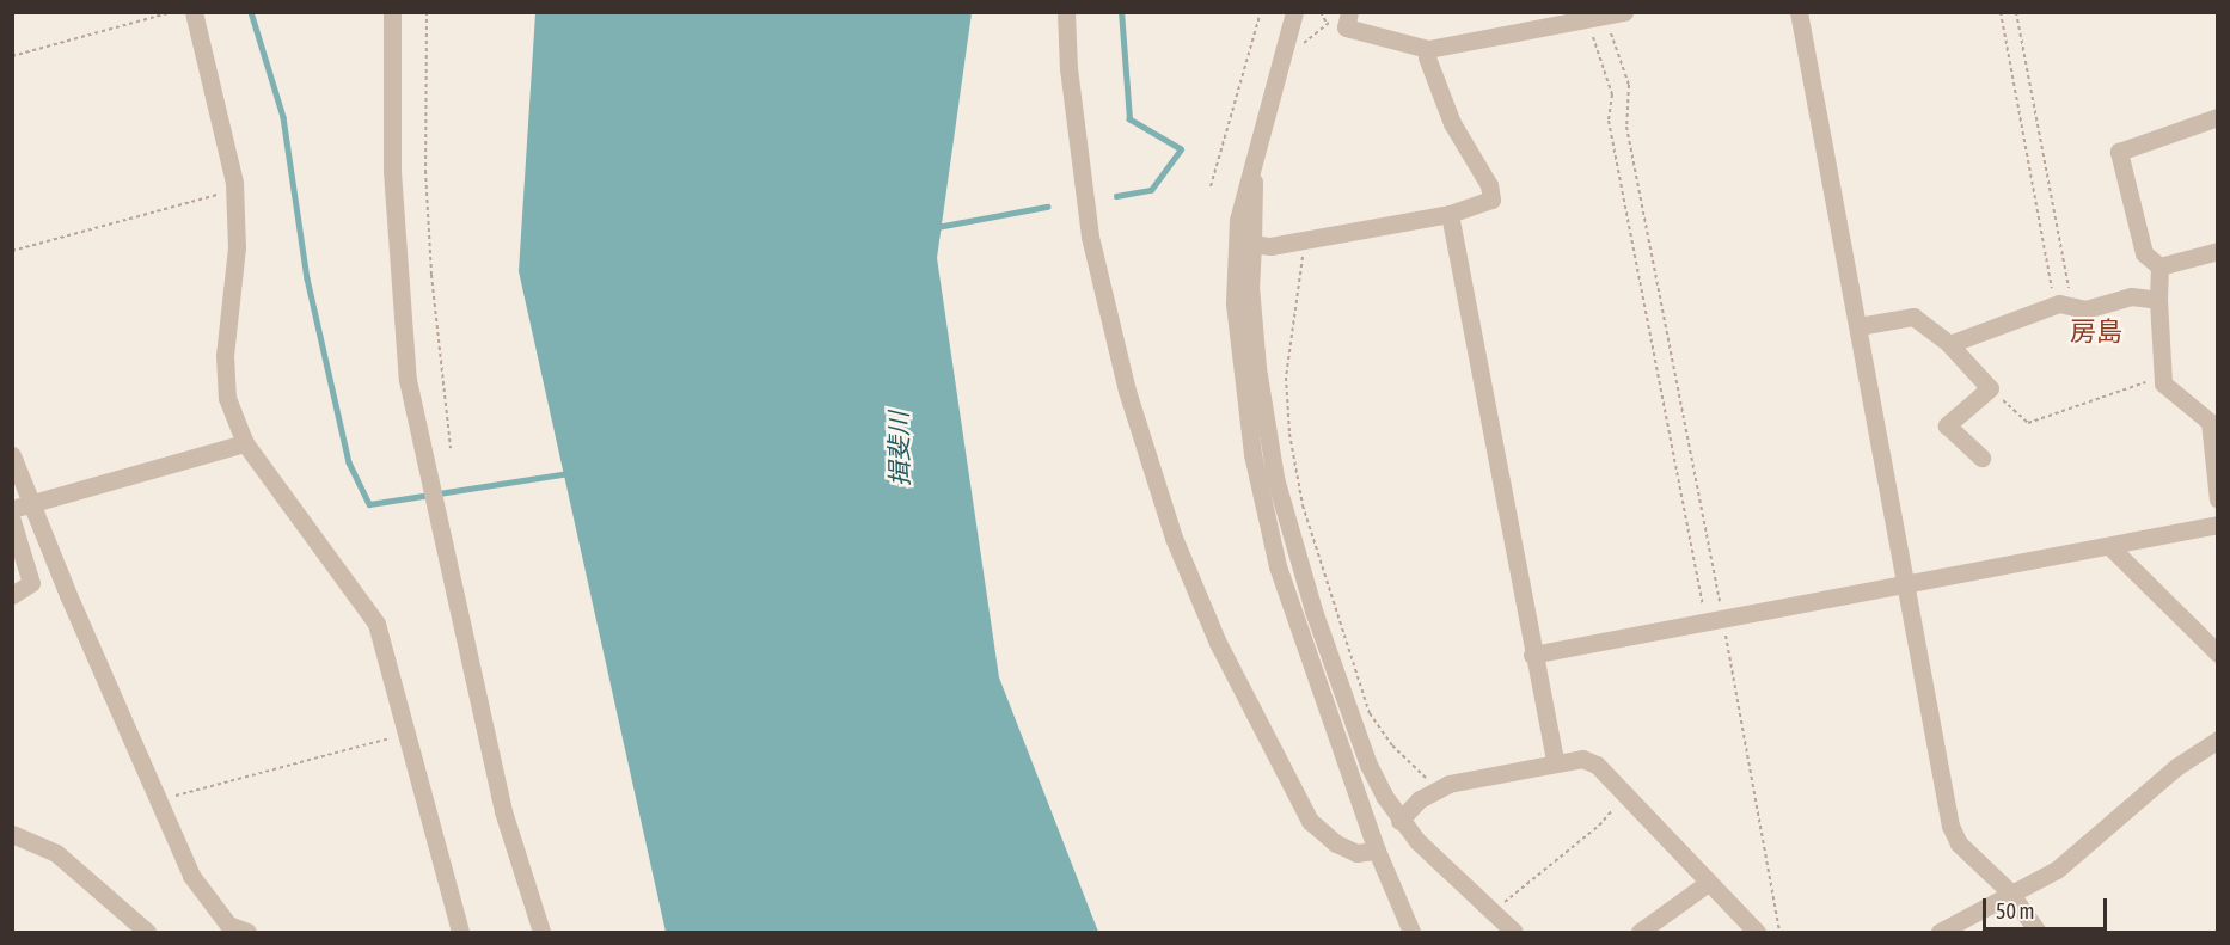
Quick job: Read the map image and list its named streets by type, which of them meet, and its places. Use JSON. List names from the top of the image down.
{
  "districts": ["房島"],
  "water": ["揖斐川"],
  "scale_bar": "50 m"
}
